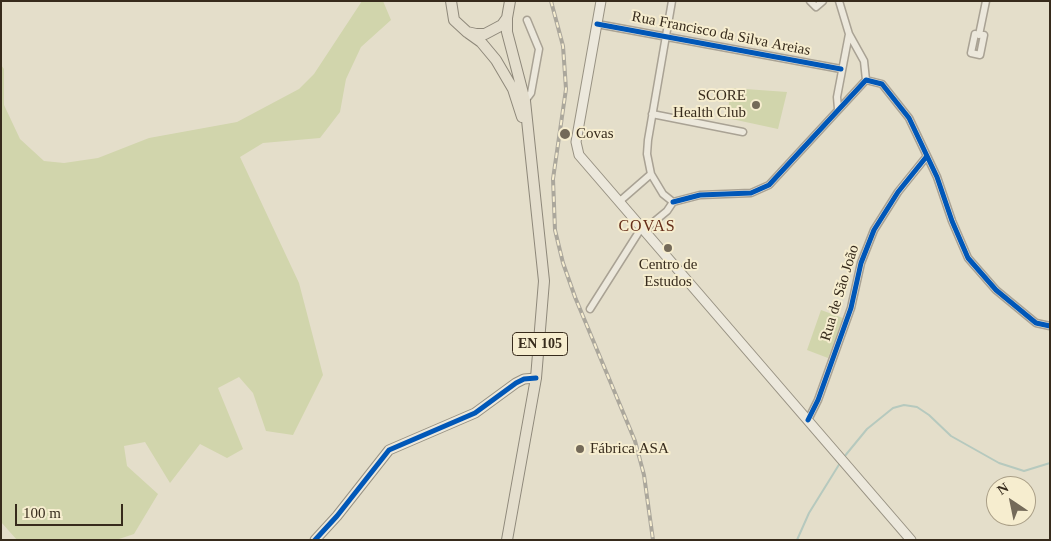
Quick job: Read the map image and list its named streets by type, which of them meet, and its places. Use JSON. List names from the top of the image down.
{
  "streets": {
    "main road": ["EN 105"],
    "street": ["Rua Francisco da Silva Areias", "Rua de São João"]
  },
  "districts": ["COVAS"],
  "places": [
    "SCORE Health Club",
    "Covas",
    "Centro de Estudos",
    "Fábrica ASA"
  ],
  "scale_bar": "100 m",
  "north": "top left"
}
